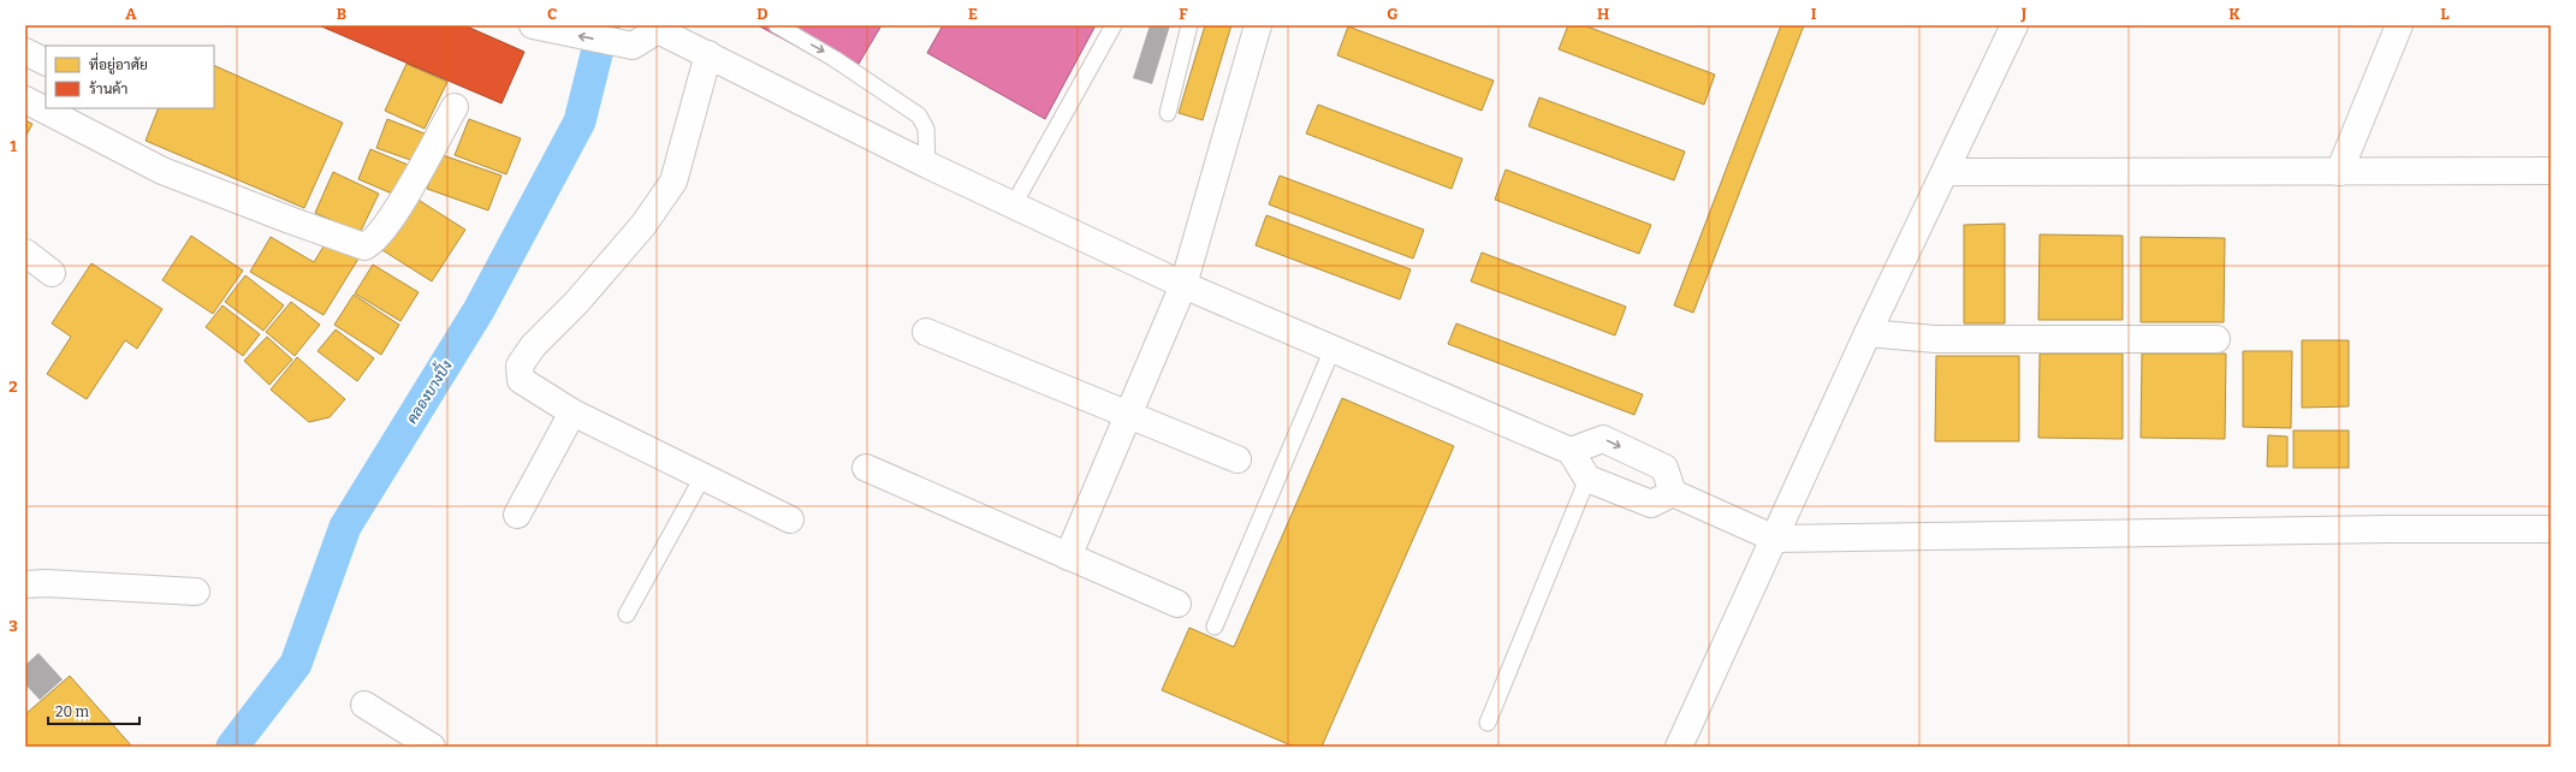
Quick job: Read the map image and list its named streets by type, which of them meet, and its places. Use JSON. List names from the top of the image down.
{
  "water": ["คลองบางปิ้ง"],
  "legend": ["ที่อยู่อาศัย", "ร้านค้า"],
  "scale_bar": "20 m",
  "grid": {
    "columns": [
      "A",
      "B",
      "C",
      "D",
      "E",
      "F",
      "G",
      "H",
      "I",
      "J",
      "K",
      "L"
    ],
    "rows": ["1", "2", "3"]
  }
}
